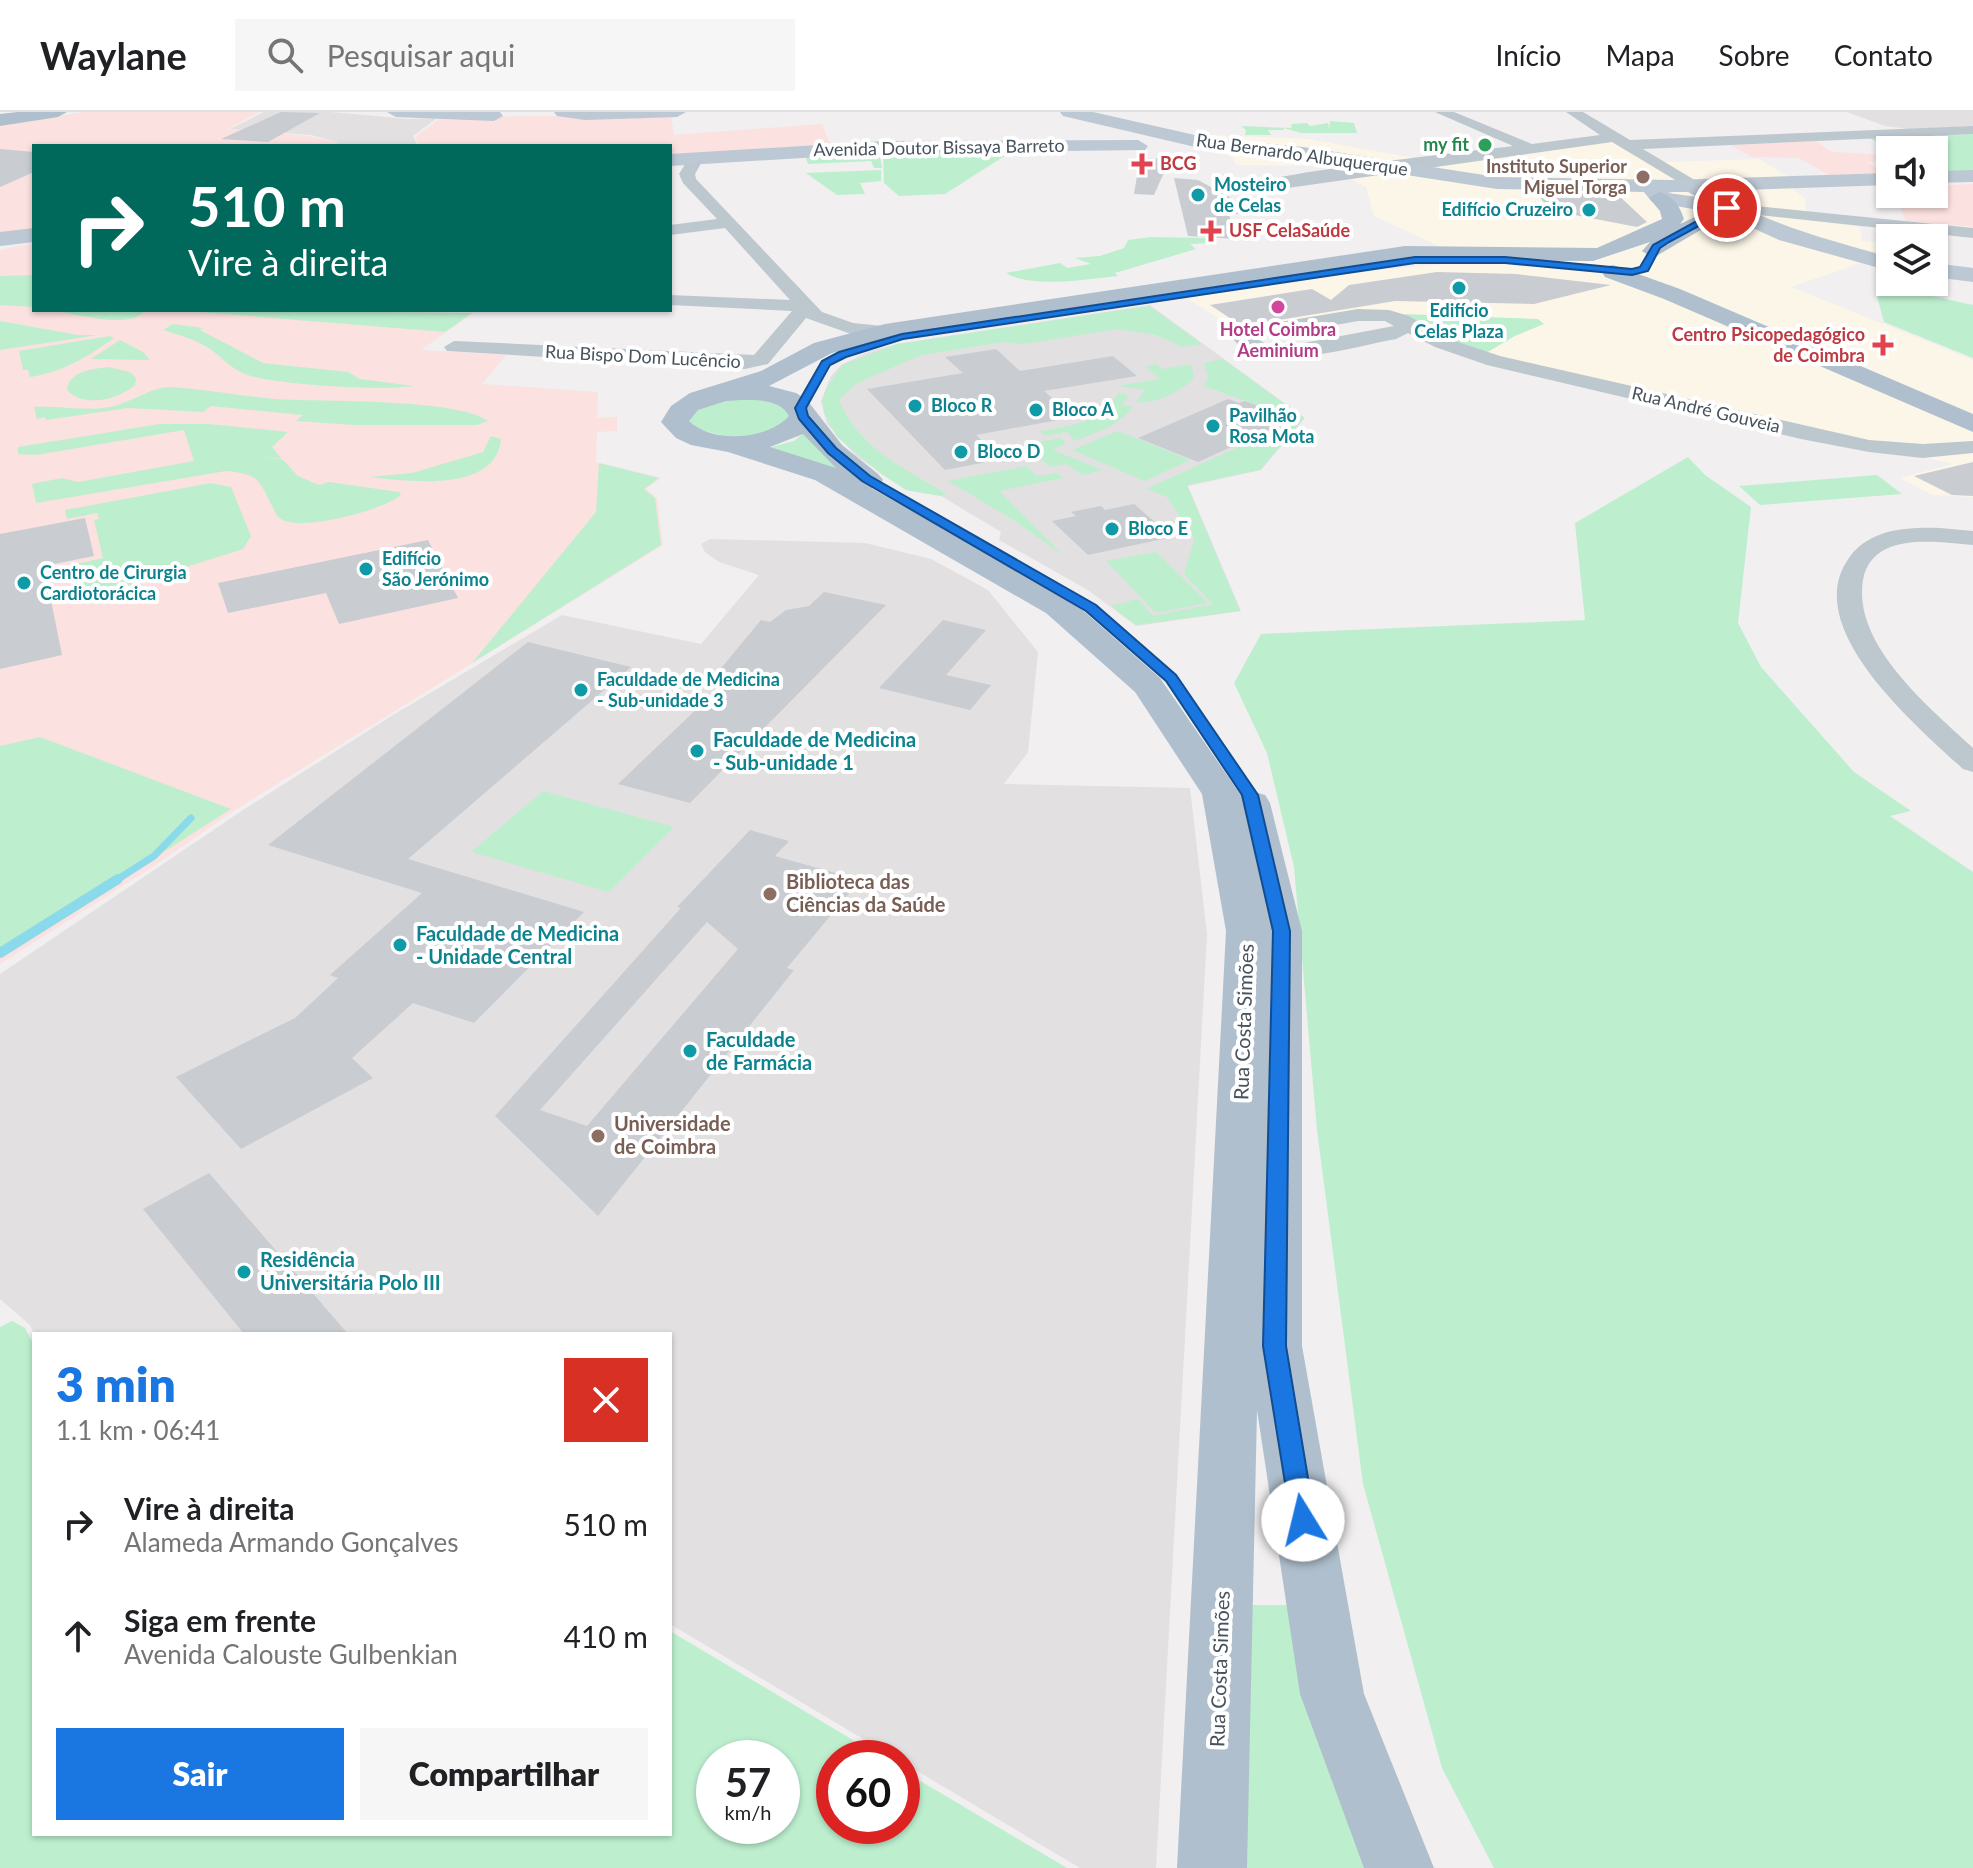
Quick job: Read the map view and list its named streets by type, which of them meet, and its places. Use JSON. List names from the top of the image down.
{
  "streets": {
    "main road": ["Rua Costa Simões"],
    "street": [
      "Avenida Doutor Bissaya Barreto",
      "Rua Bernardo Albuquerque",
      "Rua Bispo Dom Lucêncio",
      "Rua André Gouveia"
    ]
  },
  "crossings": [
    ["Avenida Doutor Bissaya Barreto", "Rua Bernardo Albuquerque"]
  ],
  "places": {
    "other": [
      "my fit",
      "Instituto Superior Miguel Torga",
      "Mosteiro de Celas",
      "Edifício Cruzeiro",
      "Edifício Celas Plaza",
      "Hotel Coimbra Aeminium",
      "Bloco R",
      "Bloco A",
      "Pavilhão Rosa Mota",
      "Bloco D",
      "Bloco E",
      "Edifício São Jerónimo",
      "Centro de Cirurgia Cardiotorácica",
      "Faculdade de Medicina - Sub-unidade 3",
      "Faculdade de Medicina - Sub-unidade 1",
      "Biblioteca das Ciências da Saúde",
      "Faculdade de Medicina - Unidade Central",
      "Faculdade de Farmácia",
      "Universidade de Coimbra",
      "Residência Universitária Polo III"
    ],
    "health": ["BCG", "USF CelaSaúde", "Centro Psicopedagógico de Coimbra"]
  },
  "page": {
    "header": "Waylane",
    "search": "Pesquisar aqui",
    "nav": [
      "Início",
      "Mapa",
      "Sobre",
      "Contato"
    ],
    "turn": ["510 m", "Vire à direita"],
    "heading": ["3 min", "1.1 km · 06:41"],
    "list": [
      {
        "name": "Vire à direita",
        "note": "Alameda Armando Gonçalves",
        "value": "510 m"
      },
      {
        "name": "Siga em frente",
        "note": "Avenida Calouste Gulbenkian",
        "value": "410 m"
      }
    ],
    "buttons": ["Sair", "Compartilhar"],
    "speed": "57 km/h",
    "limit": "60"
  }
}
